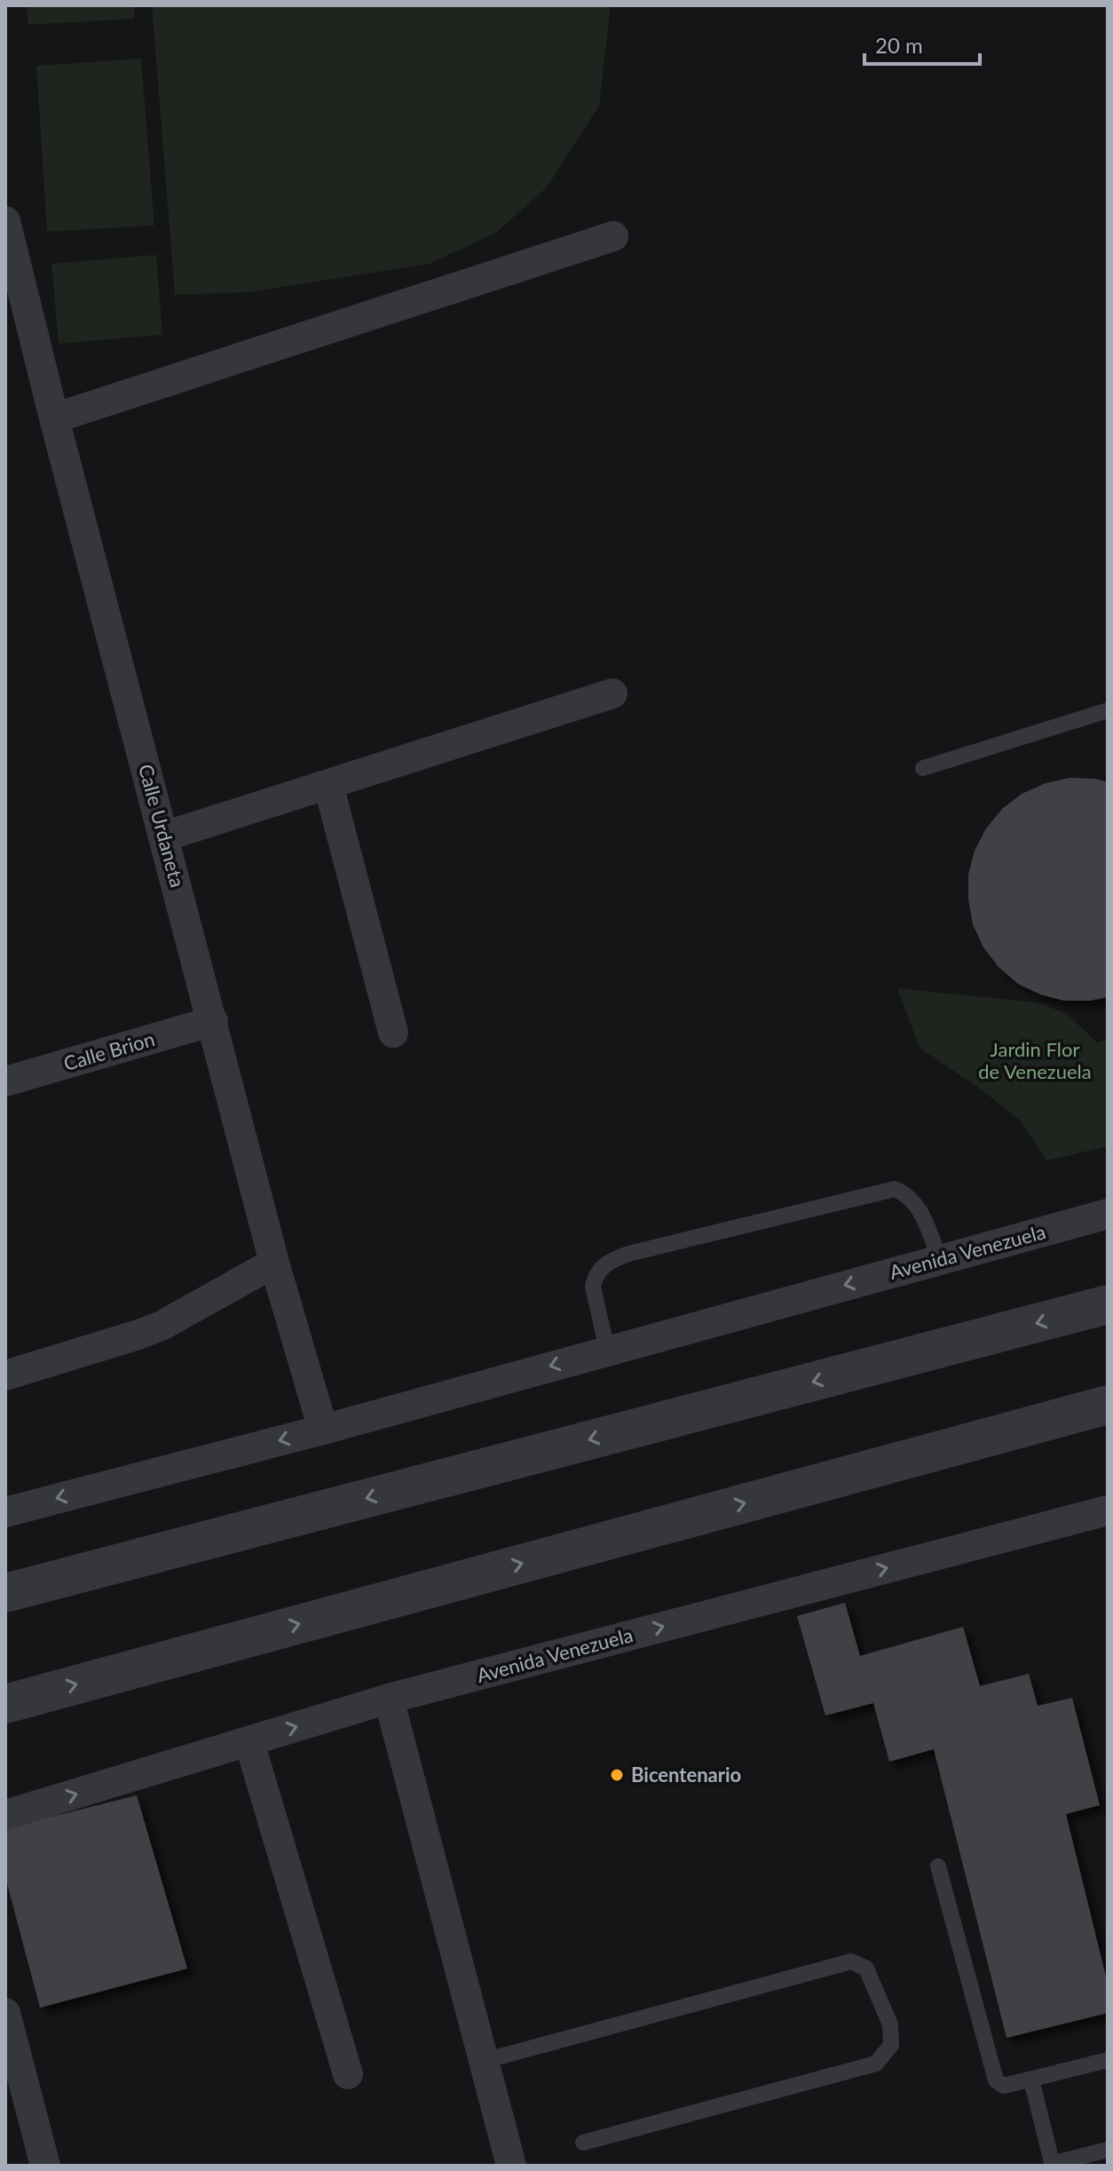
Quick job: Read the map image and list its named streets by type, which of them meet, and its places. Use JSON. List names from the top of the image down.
{
  "streets": {
    "street": ["Calle Urdaneta", "Calle Brion", "Avenida Venezuela"]
  },
  "crossings": [
    ["Calle Urdaneta", "Calle Brion"],
    ["Calle Urdaneta", "Avenida Venezuela"]
  ],
  "parks": ["Jardin Flor de Venezuela"],
  "places": ["Bicentenario"],
  "scale_bar": "20 m"
}
